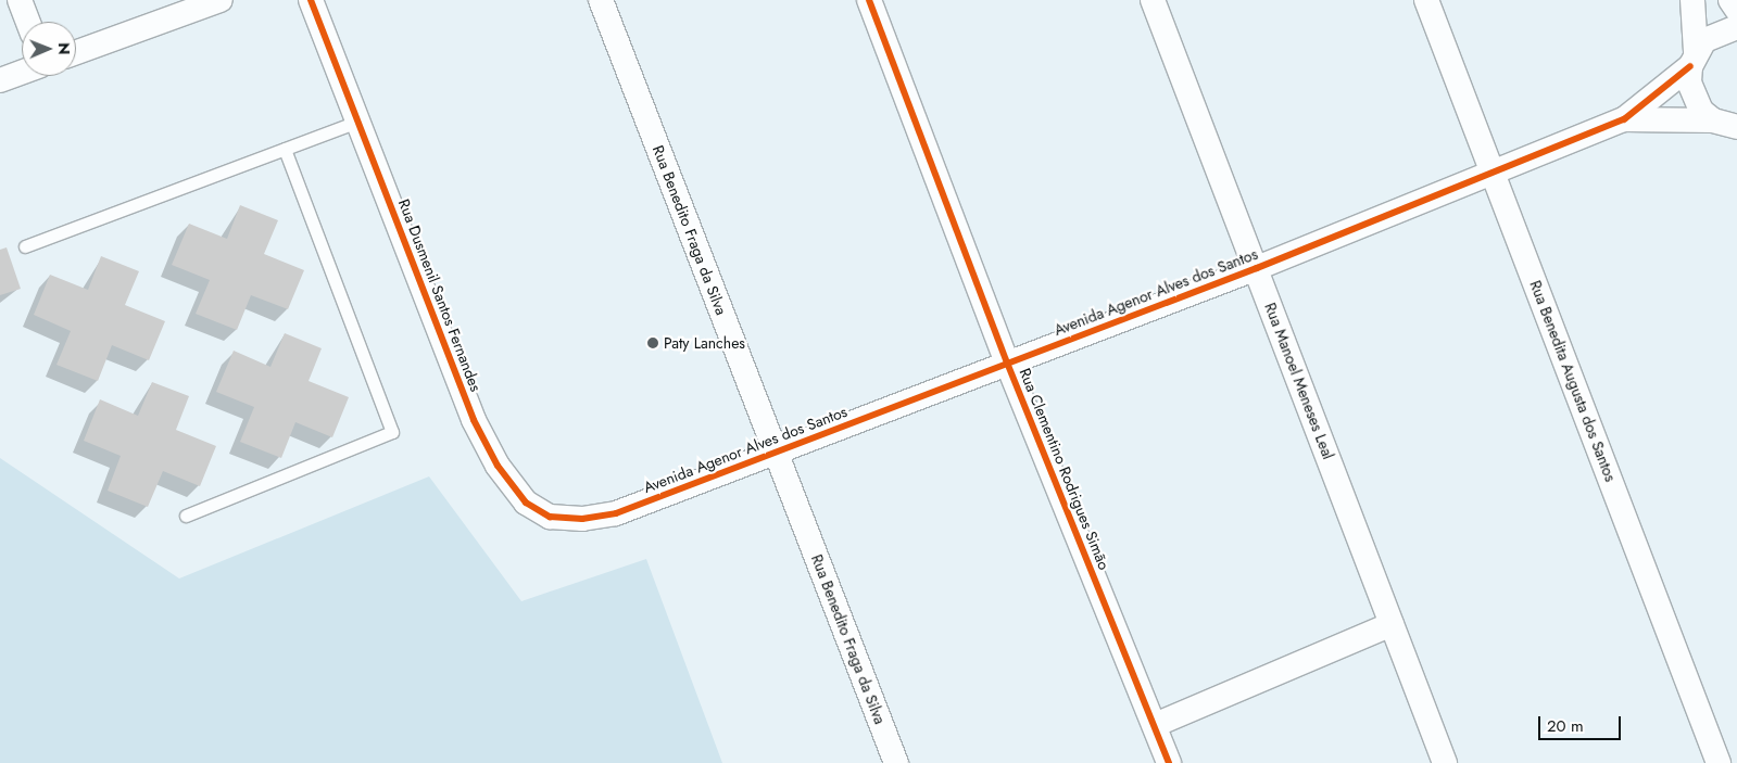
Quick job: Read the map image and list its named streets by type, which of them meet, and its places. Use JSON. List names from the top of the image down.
{
  "streets": {
    "street": [
      "Rua Benedito Fraga da Silva",
      "Avenida Agenor Alves dos Santos",
      "Rua Dusmenil Santos Fernandes",
      "Rua Manoel Meneses Leal",
      "Rua Benedita Augusta dos Santos",
      "Rua Clementino Rodrigues Simão"
    ]
  },
  "crossings": [
    ["Rua Benedito Fraga da Silva", "Avenida Agenor Alves dos Santos"],
    ["Avenida Agenor Alves dos Santos", "Rua Dusmenil Santos Fernandes"],
    ["Avenida Agenor Alves dos Santos", "Rua Manoel Meneses Leal"],
    ["Avenida Agenor Alves dos Santos", "Rua Benedita Augusta dos Santos"],
    ["Avenida Agenor Alves dos Santos", "Rua Clementino Rodrigues Simão"]
  ],
  "places": ["Paty Lanches"],
  "scale_bar": "20 m",
  "north": "right"
}
